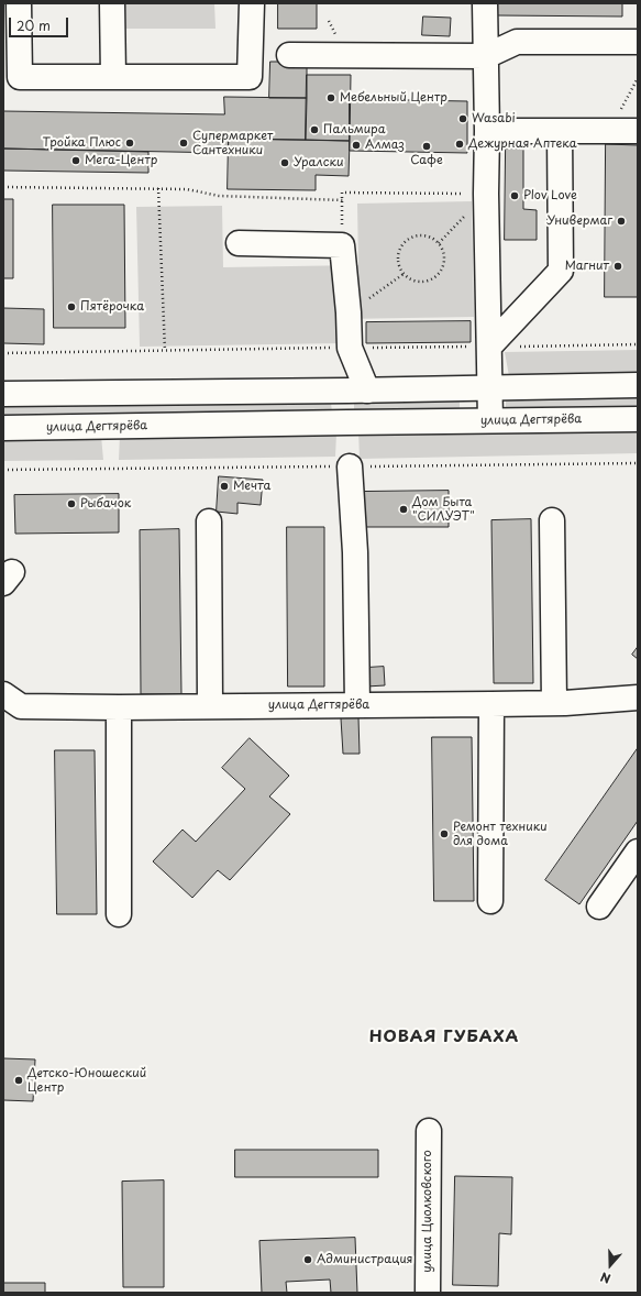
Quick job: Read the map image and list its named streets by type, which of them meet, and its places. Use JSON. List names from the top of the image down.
{
  "streets": {
    "main road": ["улица Дегтярёва", "улица Циолковского"]
  },
  "districts": ["НОВАЯ ГУБАХА"],
  "places": [
    "Мебельный Центр",
    "Wasabi",
    "Пальмира",
    "Тройка Плюс",
    "Супермаркет Сантехники",
    "Дежурная Аптека",
    "Алмаз",
    "Сафе",
    "Мега-Центр",
    "Уралски",
    "Plov Love",
    "Универмаг",
    "Магнит",
    "Пятёрочка",
    "Мечта",
    "Рыбачок",
    "Дом Быта \"СИЛУЭТ\"",
    "Ремонт техники для дома",
    "Детско-Юношеский Центр",
    "Администрация"
  ],
  "scale_bar": "20 m",
  "north": "bottom"
}
